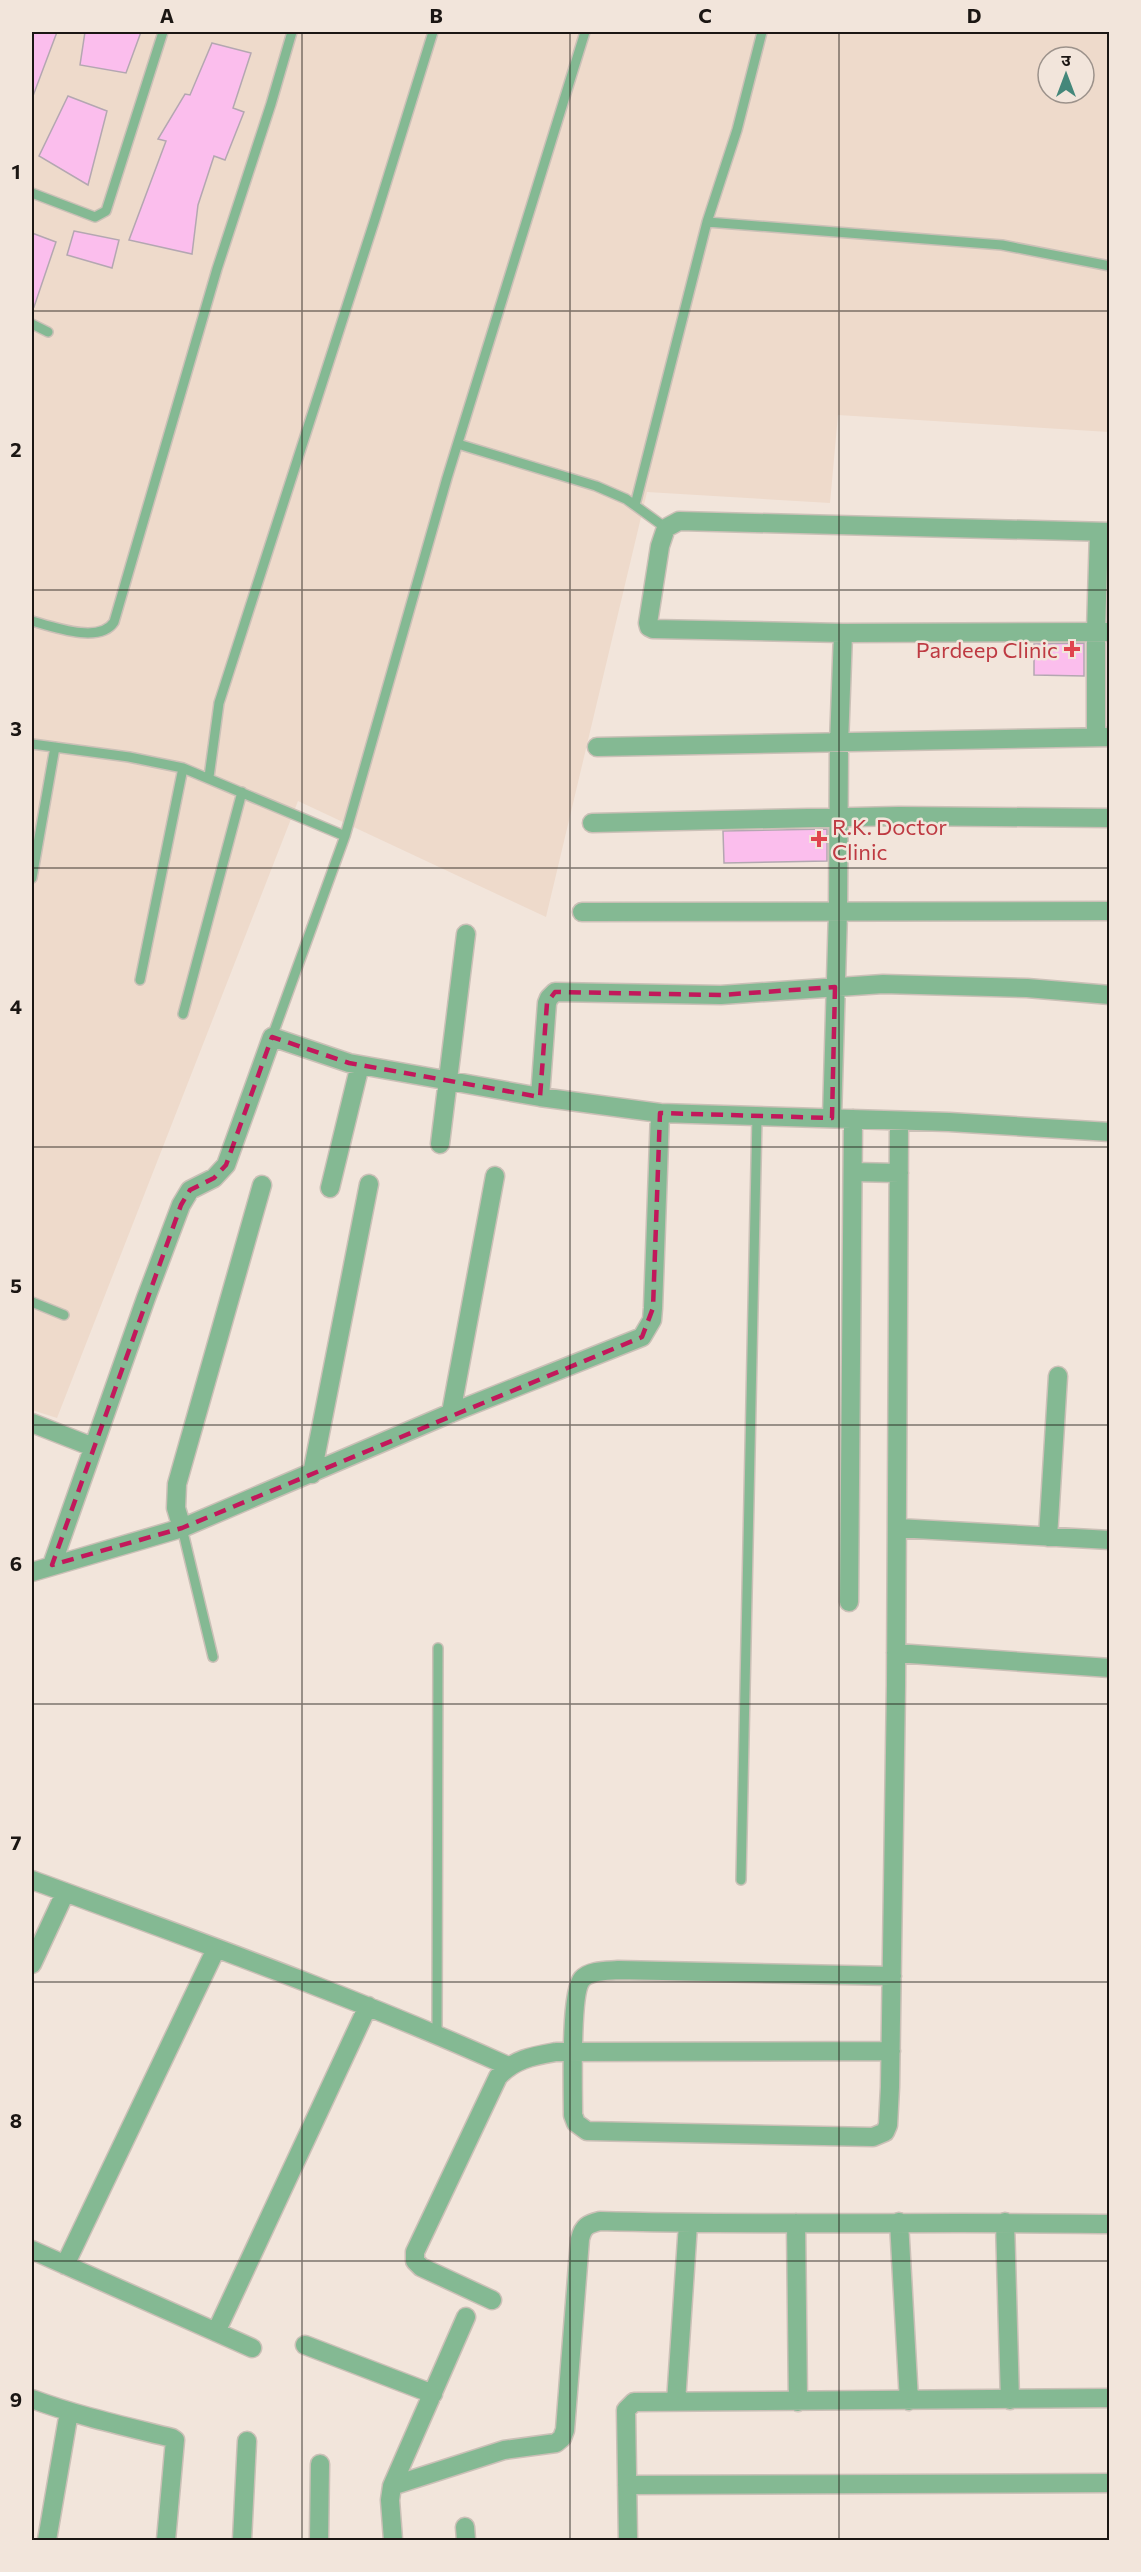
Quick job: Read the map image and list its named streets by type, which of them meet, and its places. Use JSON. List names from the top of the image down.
{
  "places": {
    "health": ["Pardeep Clinic", "R.K. Doctor Clinic"]
  },
  "north": "top",
  "grid": {
    "columns": [
      "A",
      "B",
      "C",
      "D"
    ],
    "rows": [
      "1",
      "2",
      "3",
      "4",
      "5",
      "6",
      "7",
      "8",
      "9"
    ]
  }
}
